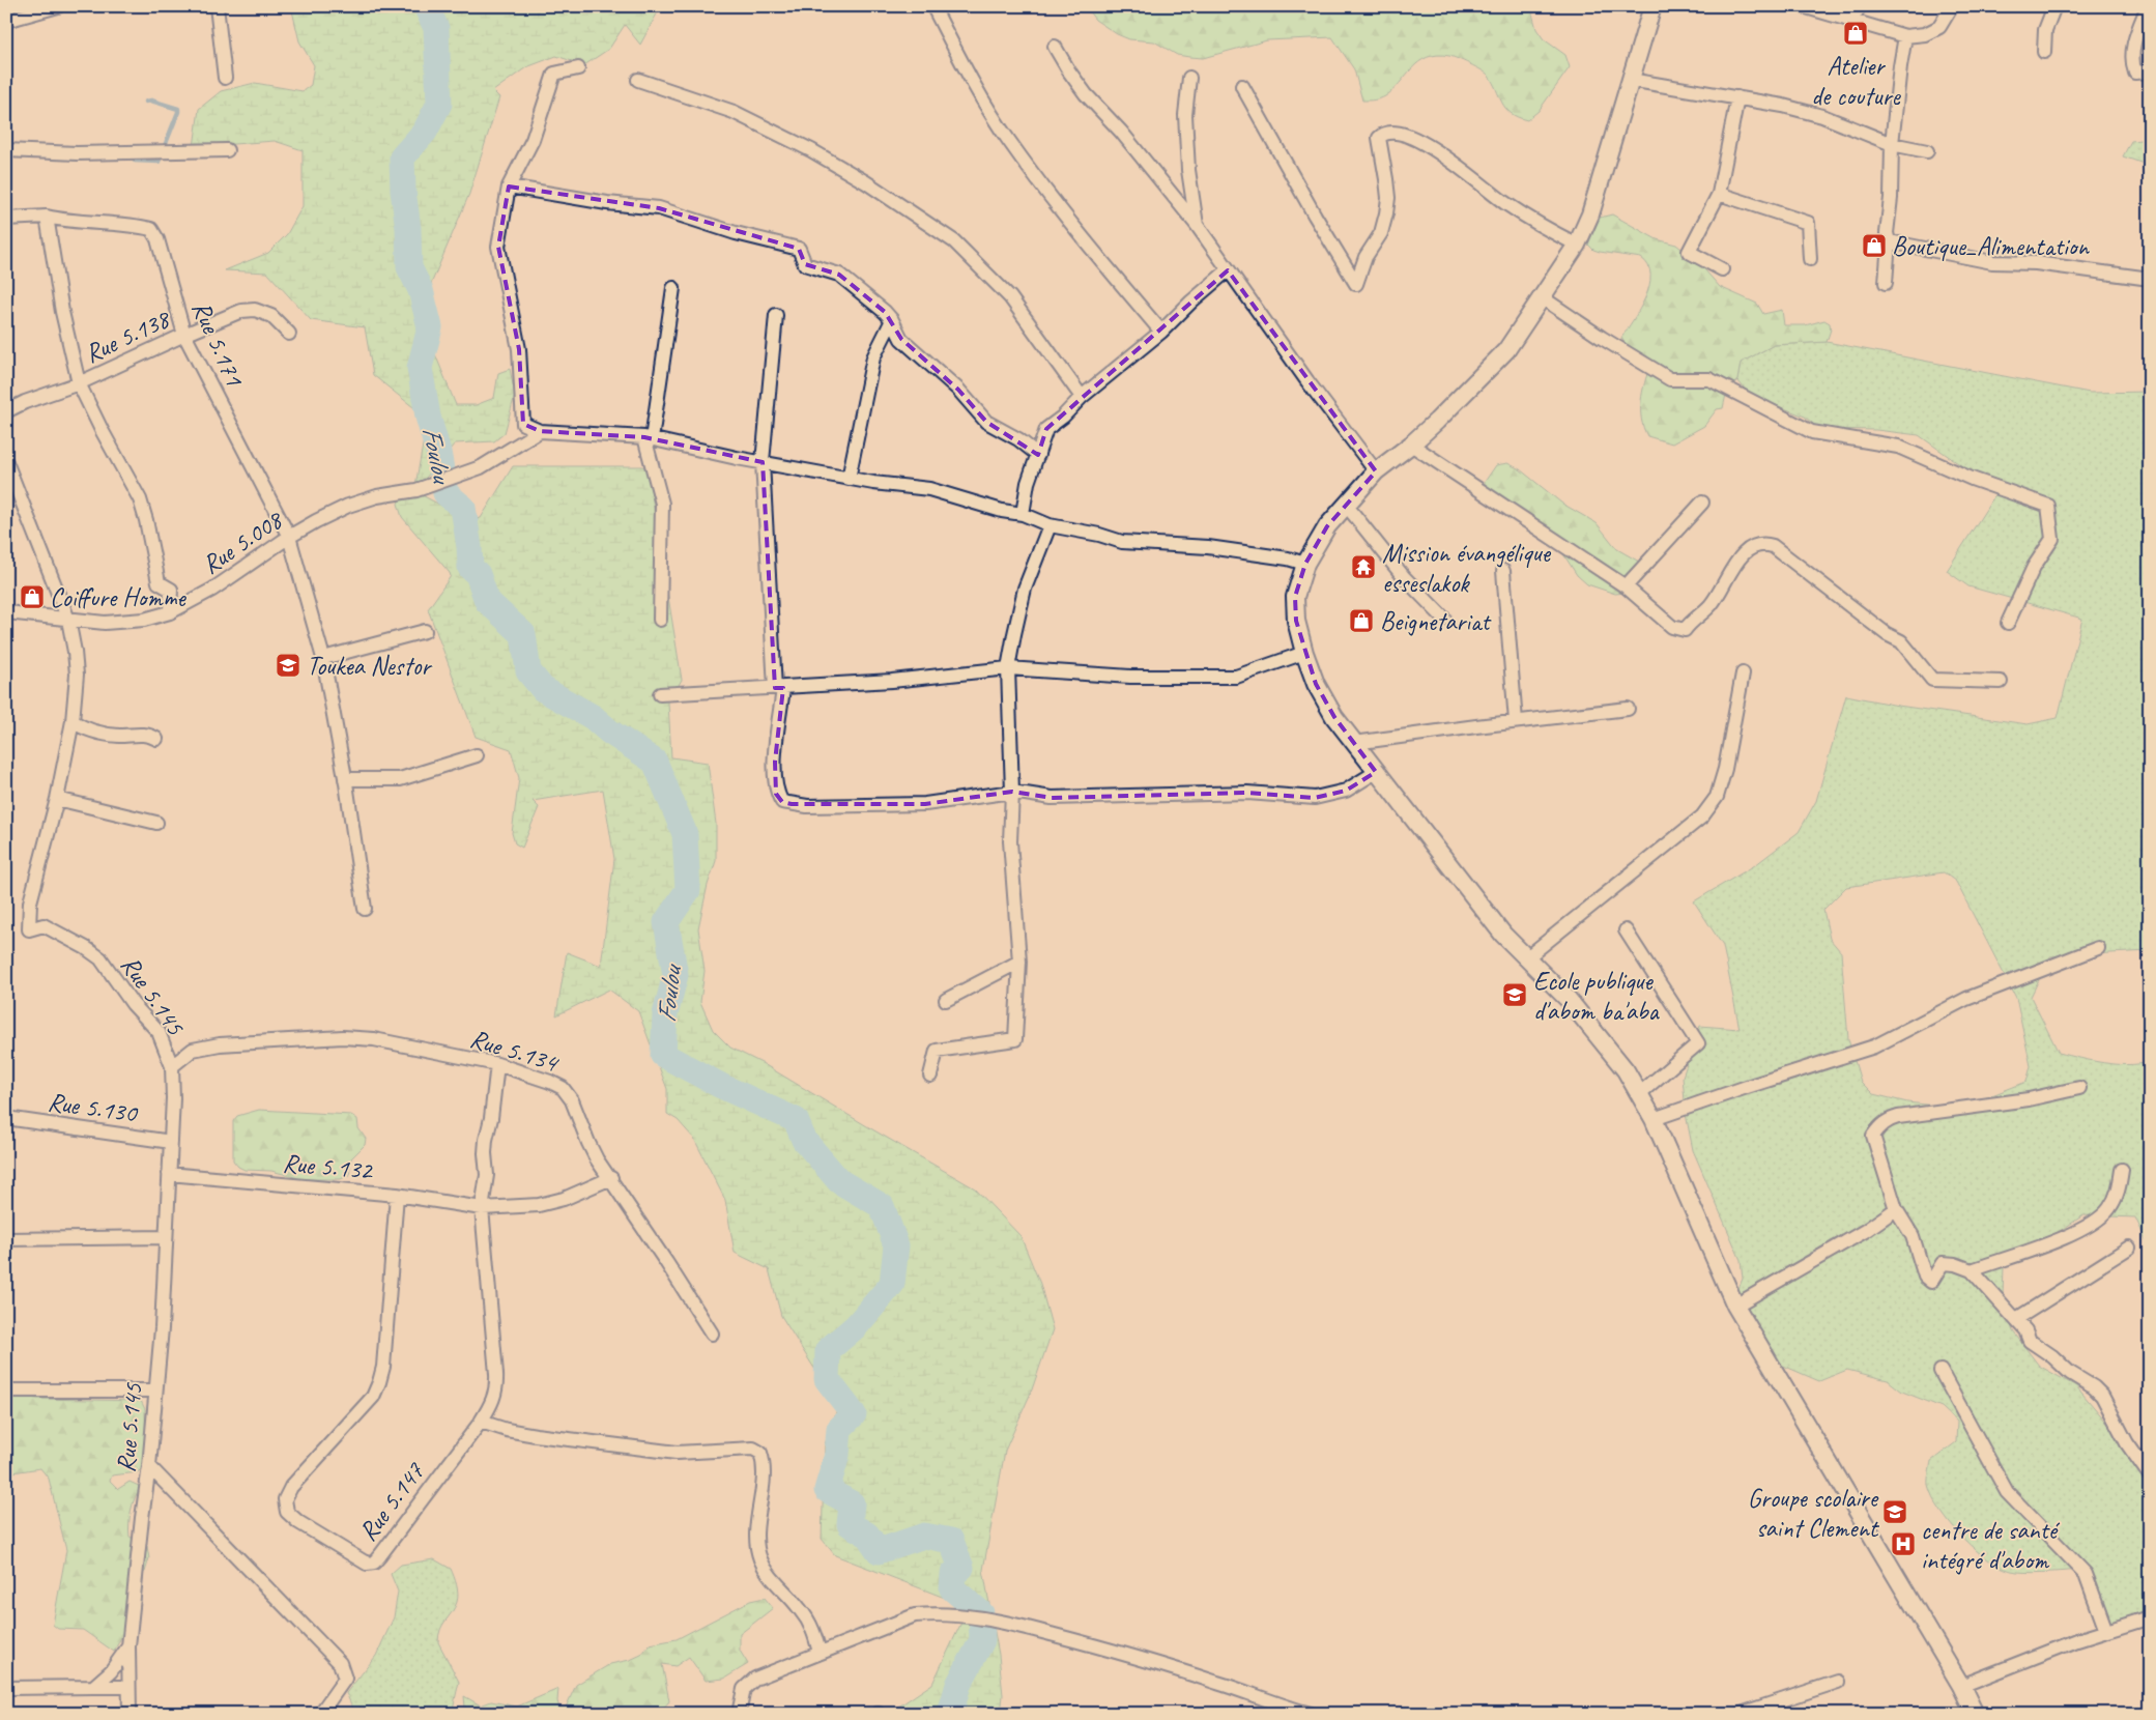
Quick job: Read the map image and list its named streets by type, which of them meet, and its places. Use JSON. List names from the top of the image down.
{
  "streets": {
    "street": [
      "Rue 5.138",
      "Rue 5.171",
      "Rue 5.008",
      "Rue 5.145",
      "Rue 5.134",
      "Rue 5.130",
      "Rue 5.132",
      "Rue 5.147"
    ]
  },
  "crossings": [
    ["Rue 5.138", "Rue 5.171"],
    ["Rue 5.171", "Rue 5.008"],
    ["Rue 5.008", "Rue 5.145"],
    ["Rue 5.145", "Rue 5.134"],
    ["Rue 5.145", "Rue 5.130"],
    ["Rue 5.145", "Rue 5.132"],
    ["Rue 5.134", "Rue 5.132"],
    ["Rue 5.134", "Rue 5.147"],
    ["Rue 5.132", "Rue 5.147"]
  ],
  "water": ["Foulou"],
  "places": {
    "shop": [
      "Atelier de couture",
      "Boutique_Alimentation",
      "Coiffure Homme",
      "Beignetariat"
    ],
    "temple": ["Mission évangélique esseslakok"],
    "school or university": ["Toukea Nestor", "Ecole publique d'abom ba'aba", "Groupe scolaire saint Clement"],
    "hospital": ["centre de santé intégré d'abom"]
  }
}
